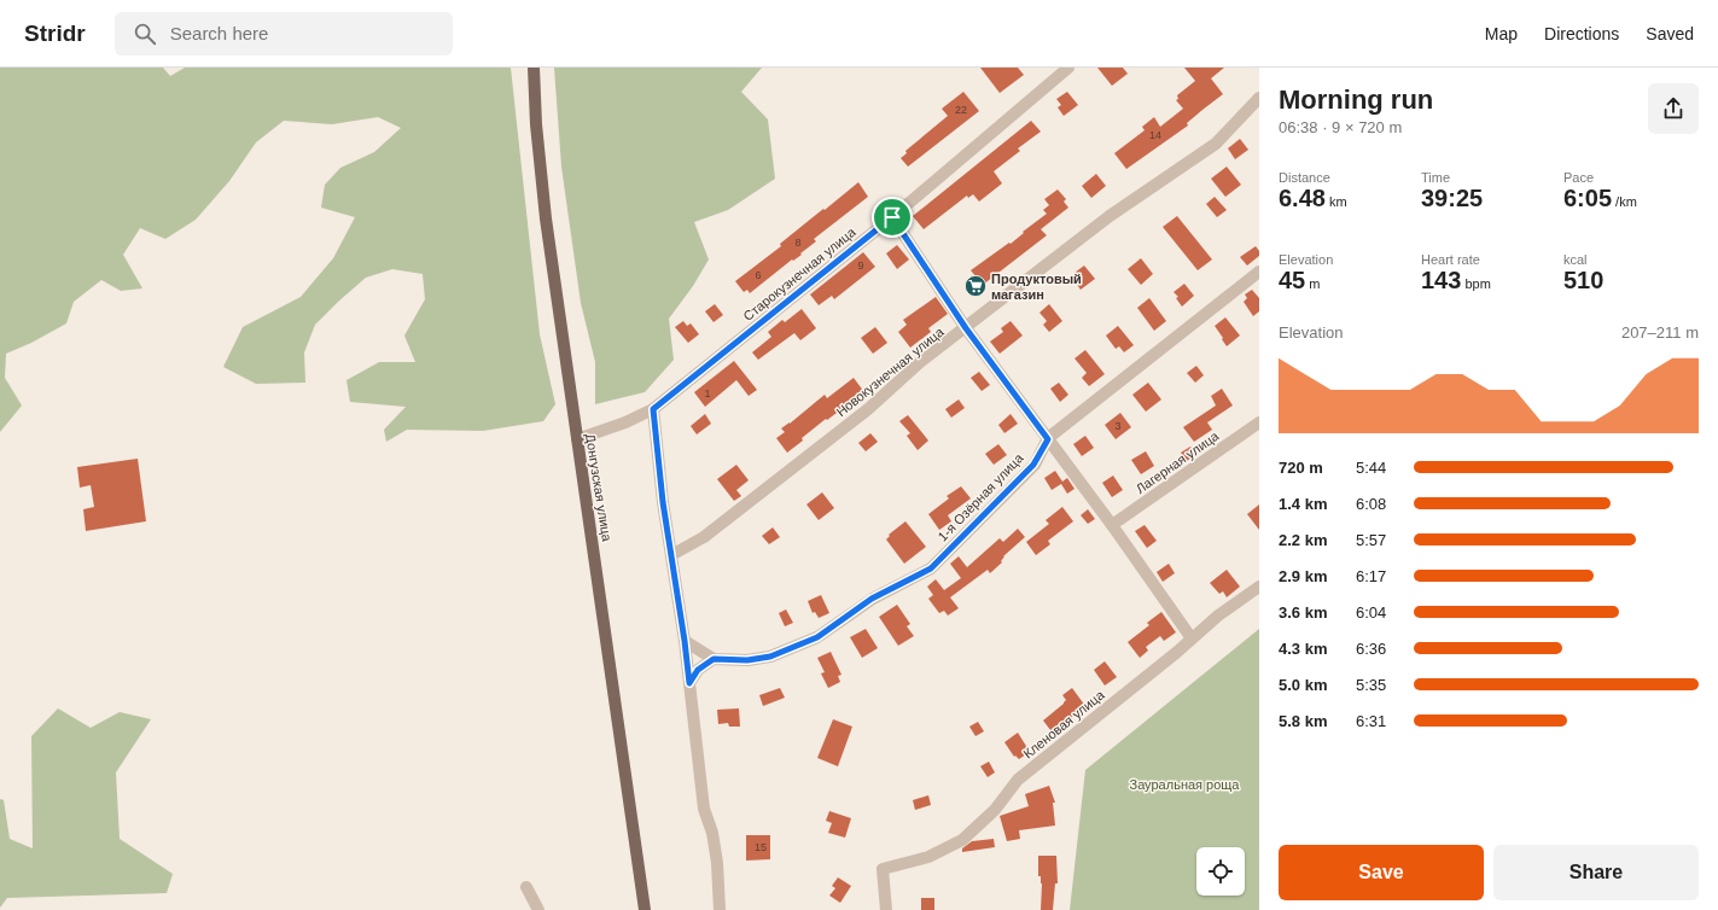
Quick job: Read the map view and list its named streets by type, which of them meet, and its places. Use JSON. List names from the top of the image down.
{
  "streets": {
    "main road": ["Донгузская улица"],
    "street": [
      "Старокузнечная улица",
      "Новокузнечная улица",
      "Лагерная улица",
      "1-я Озёрная улица",
      "Кленовая улица"
    ]
  },
  "crossings": [
    ["Старокузнечная улица", "Донгузская улица"]
  ],
  "parks": ["Зауральная роща"],
  "places": {
    "supermarket": ["Продуктовый магазин"]
  },
  "house_numbers": [
    "22",
    "14",
    "8",
    "9",
    "6",
    "1",
    "3",
    "15"
  ],
  "page": {
    "header": "Stridr",
    "search": "Search here",
    "nav": ["Map", "Directions", "Saved"],
    "heading": ["Morning run", "06:38 · 9 × 720 m"],
    "stats": [
      ["Distance", "6.48 km"],
      ["Time", "39:25"],
      ["Pace", "6:05 /km"],
      ["Elevation", "45 m"],
      ["Heart rate", "143 bpm"],
      ["kcal", "510"]
    ],
    "chart": ["Elevation", "207–211 m"],
    "list": [
      {
        "name": "720 m",
        "note": "5:44"
      },
      {
        "name": "1.4 km",
        "note": "6:08"
      },
      {
        "name": "2.2 km",
        "note": "5:57"
      },
      {
        "name": "2.9 km",
        "note": "6:17"
      },
      {
        "name": "3.6 km",
        "note": "6:04"
      },
      {
        "name": "4.3 km",
        "note": "6:36"
      },
      {
        "name": "5.0 km",
        "note": "5:35"
      },
      {
        "name": "5.8 km",
        "note": "6:31"
      }
    ],
    "buttons": ["Save", "Share"]
  }
}
